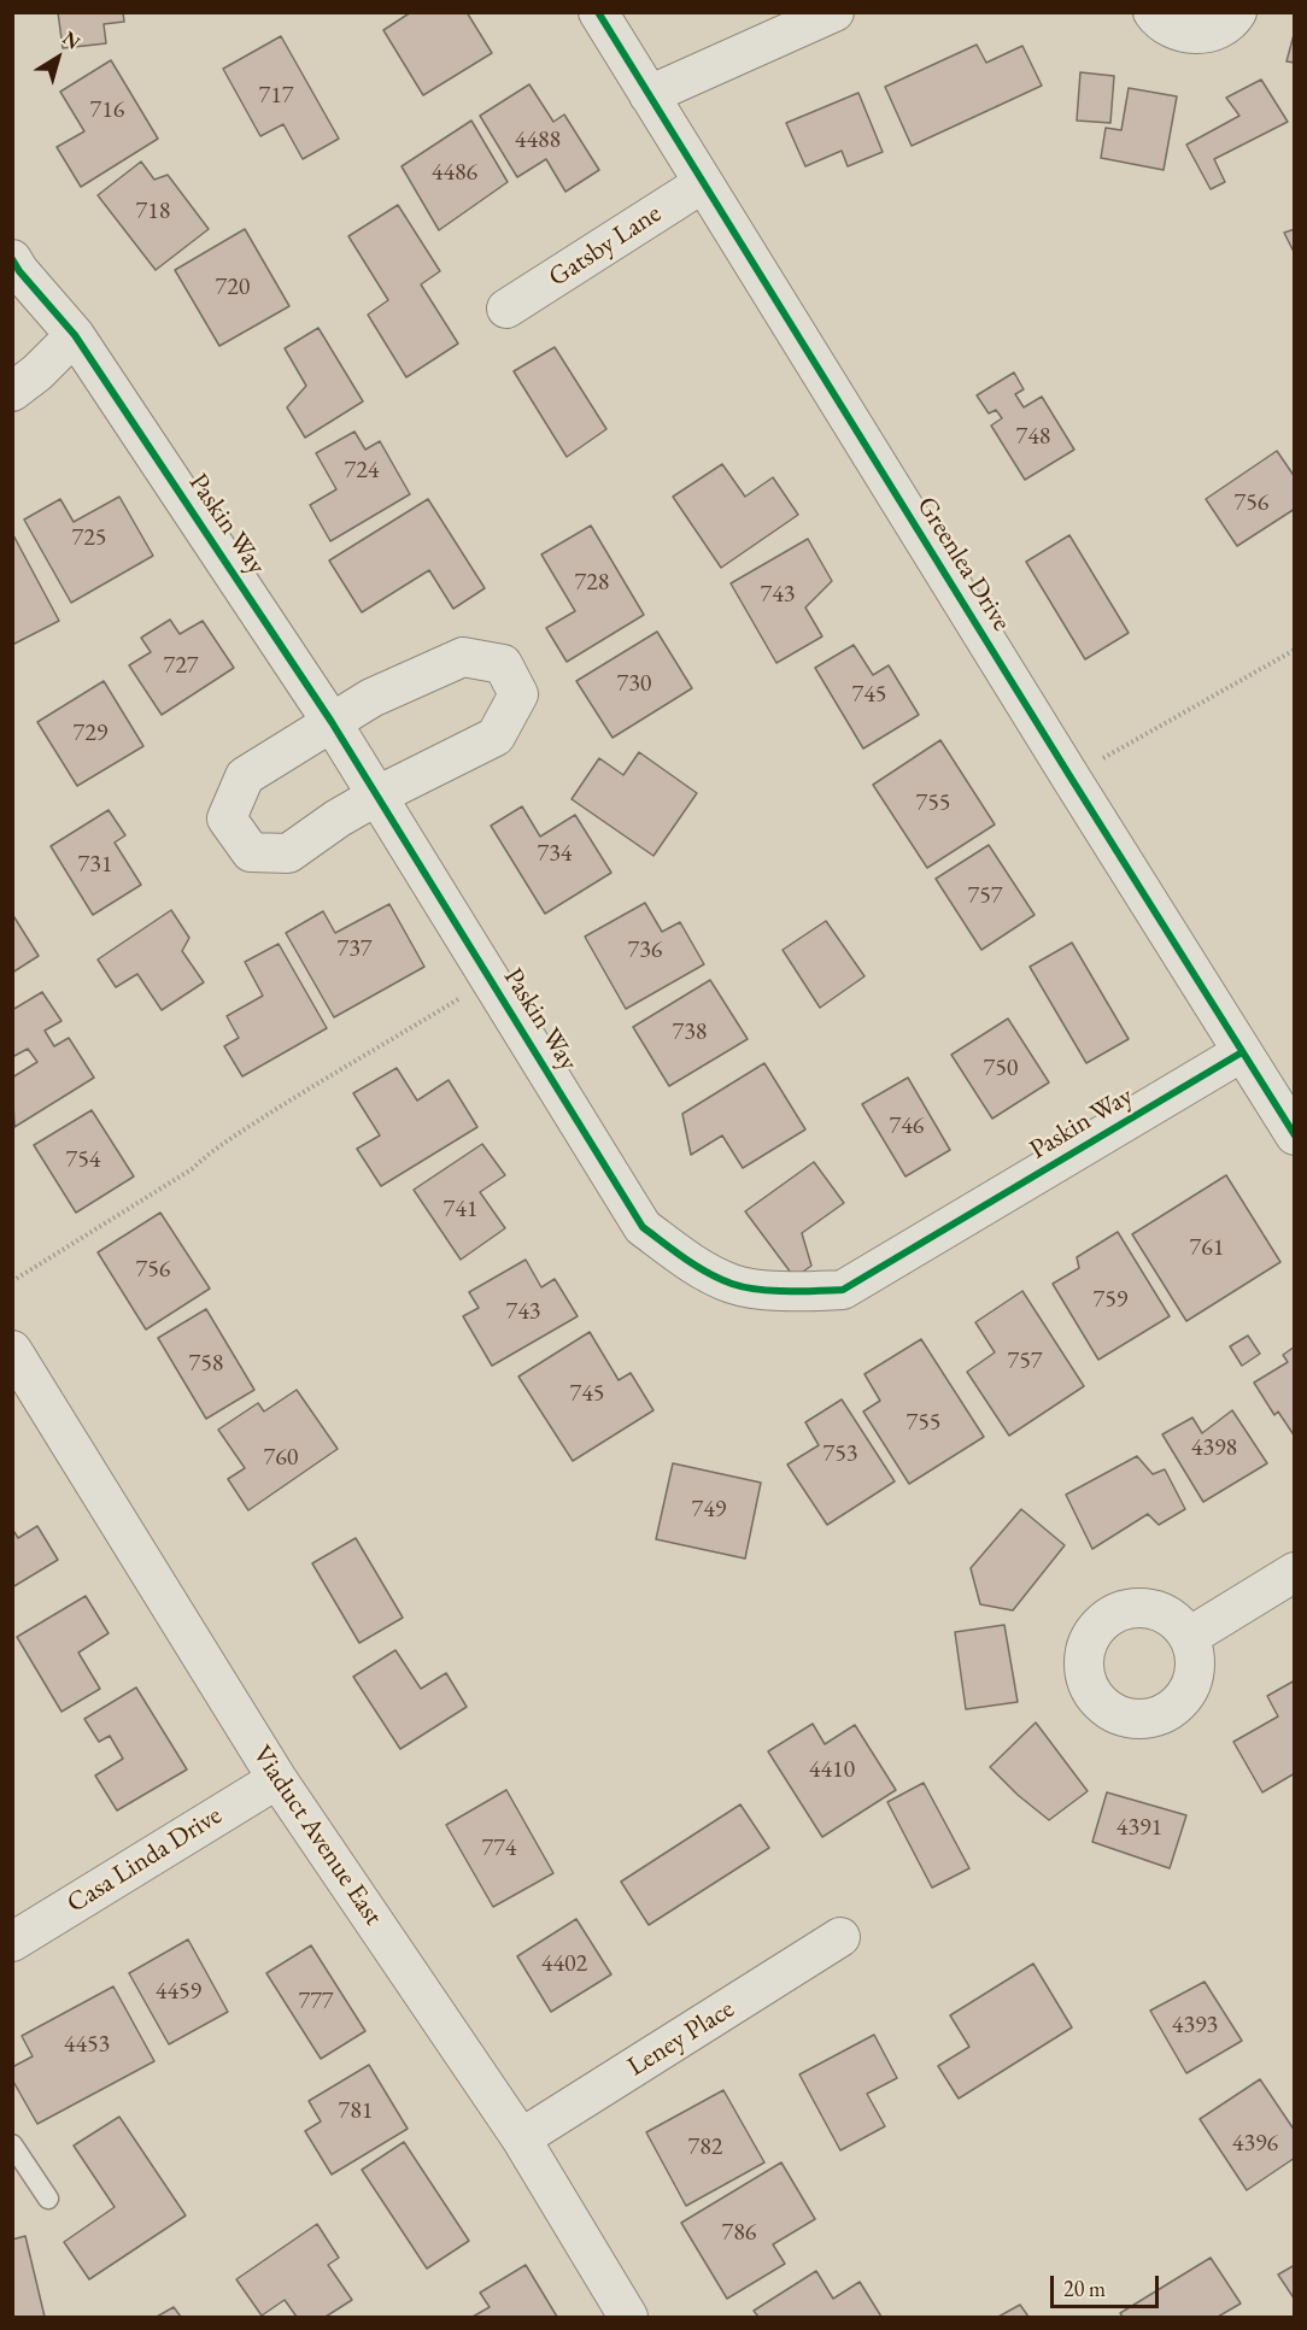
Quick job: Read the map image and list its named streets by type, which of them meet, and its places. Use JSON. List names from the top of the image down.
{
  "streets": {
    "street": [
      "Gatsby Lane",
      "Paskin Way",
      "Greenlea Drive",
      "Viaduct Avenue East",
      "Casa Linda Drive",
      "Leney Place"
    ]
  },
  "crossings": [
    ["Gatsby Lane", "Greenlea Drive"],
    ["Paskin Way", "Greenlea Drive"],
    ["Viaduct Avenue East", "Casa Linda Drive"],
    ["Viaduct Avenue East", "Leney Place"]
  ],
  "house_numbers": [
    "717",
    "716",
    "4488",
    "4486",
    "718",
    "720",
    "748",
    "724",
    "756",
    "725",
    "728",
    "743",
    "727",
    "730",
    "745",
    "729",
    "755",
    "734",
    "731",
    "757",
    "737",
    "736",
    "738",
    "750",
    "746",
    "754",
    "741",
    "761",
    "756",
    "759",
    "743",
    "757",
    "758",
    "745",
    "755",
    "4398",
    "753",
    "760",
    "749",
    "4410",
    "4391",
    "774",
    "4402",
    "4459",
    "777",
    "4393",
    "4453",
    "781",
    "4396",
    "782",
    "786"
  ],
  "scale_bar": "20 m",
  "north": "top right"
}
